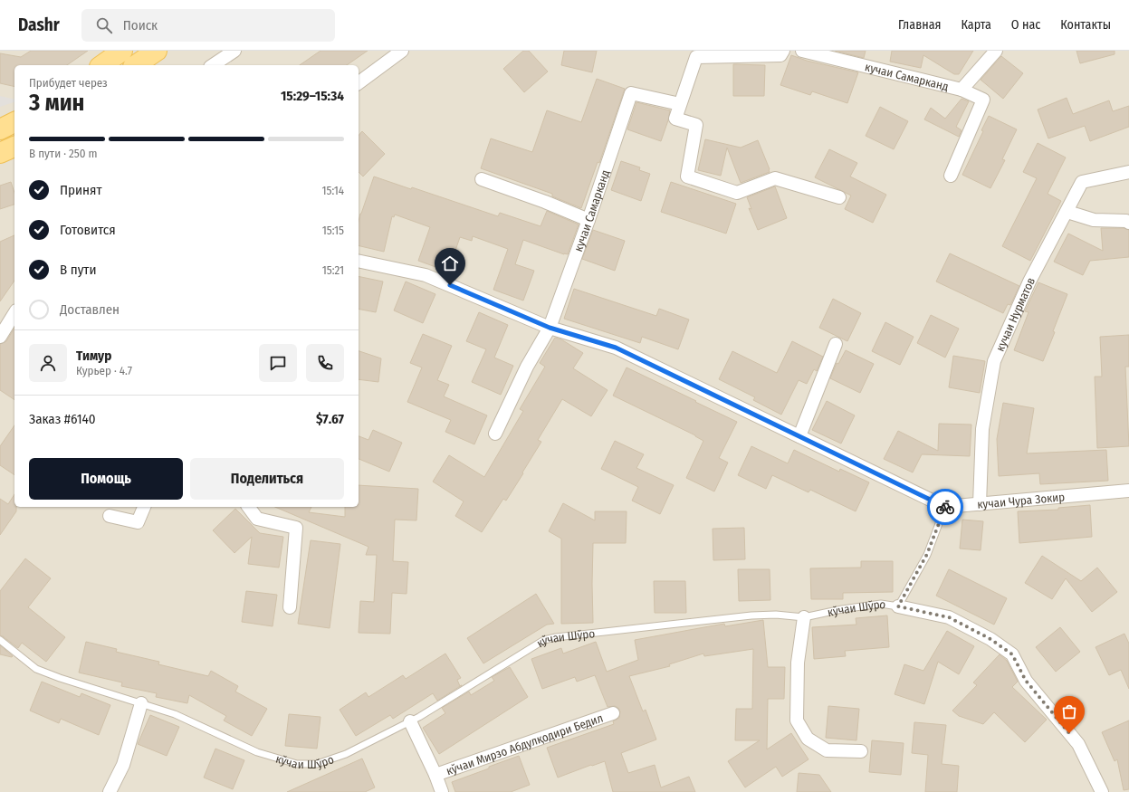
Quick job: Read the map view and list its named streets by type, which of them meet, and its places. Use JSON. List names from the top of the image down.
{
  "streets": {
    "street": [
      "кучаи Самарканд",
      "кучаи Нурматов",
      "кучаи Чура Зокир",
      "кўчаи Шўро",
      "кўчаи Мирзо Абдулқодири Бедил"
    ]
  },
  "crossings": [
    ["кучаи Нурматов", "кучаи Чура Зокир"],
    ["кўчаи Шўро", "кўчаи Мирзо Абдулқодири Бедил"]
  ],
  "page": {
    "header": "Dashr",
    "search": "Поиск",
    "nav": [
      "Главная",
      "Карта",
      "О нас",
      "Контакты"
    ],
    "heading": ["3 мин", "Прибудет через", "15:29–15:34"],
    "panel": [
      "Тимур",
      "Курьер · 4.7",
      "Заказ #6140",
      "$7.67"
    ],
    "bar": "В пути · 250 m",
    "list": [
      ["Принят", "15:14"],
      ["Готовится", "15:15"],
      ["В пути", "15:21"],
      "Доставлен"
    ],
    "buttons": ["Помощь", "Поделиться"]
  }
}
